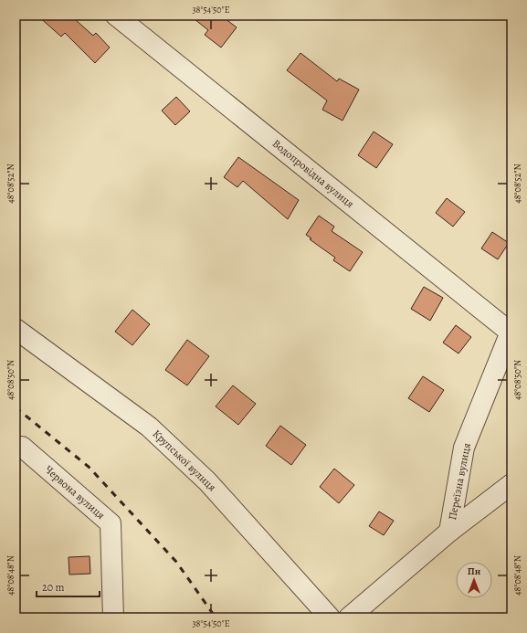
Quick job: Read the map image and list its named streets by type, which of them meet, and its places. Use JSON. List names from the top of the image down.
{
  "streets": {
    "street": [
      "Водопровідна вулиця",
      "Крупської вулиця",
      "Переїзна вулиця",
      "Червона вулиця"
    ]
  },
  "crossings": [
    ["Водопровідна вулиця", "Переїзна вулиця"]
  ],
  "scale_bar": "20 m",
  "north": "top",
  "coordinates": [
    "38°54'50\"E",
    "48°08'52\"N",
    "48°08'50\"N",
    "48°08'48\"N"
  ]
}
